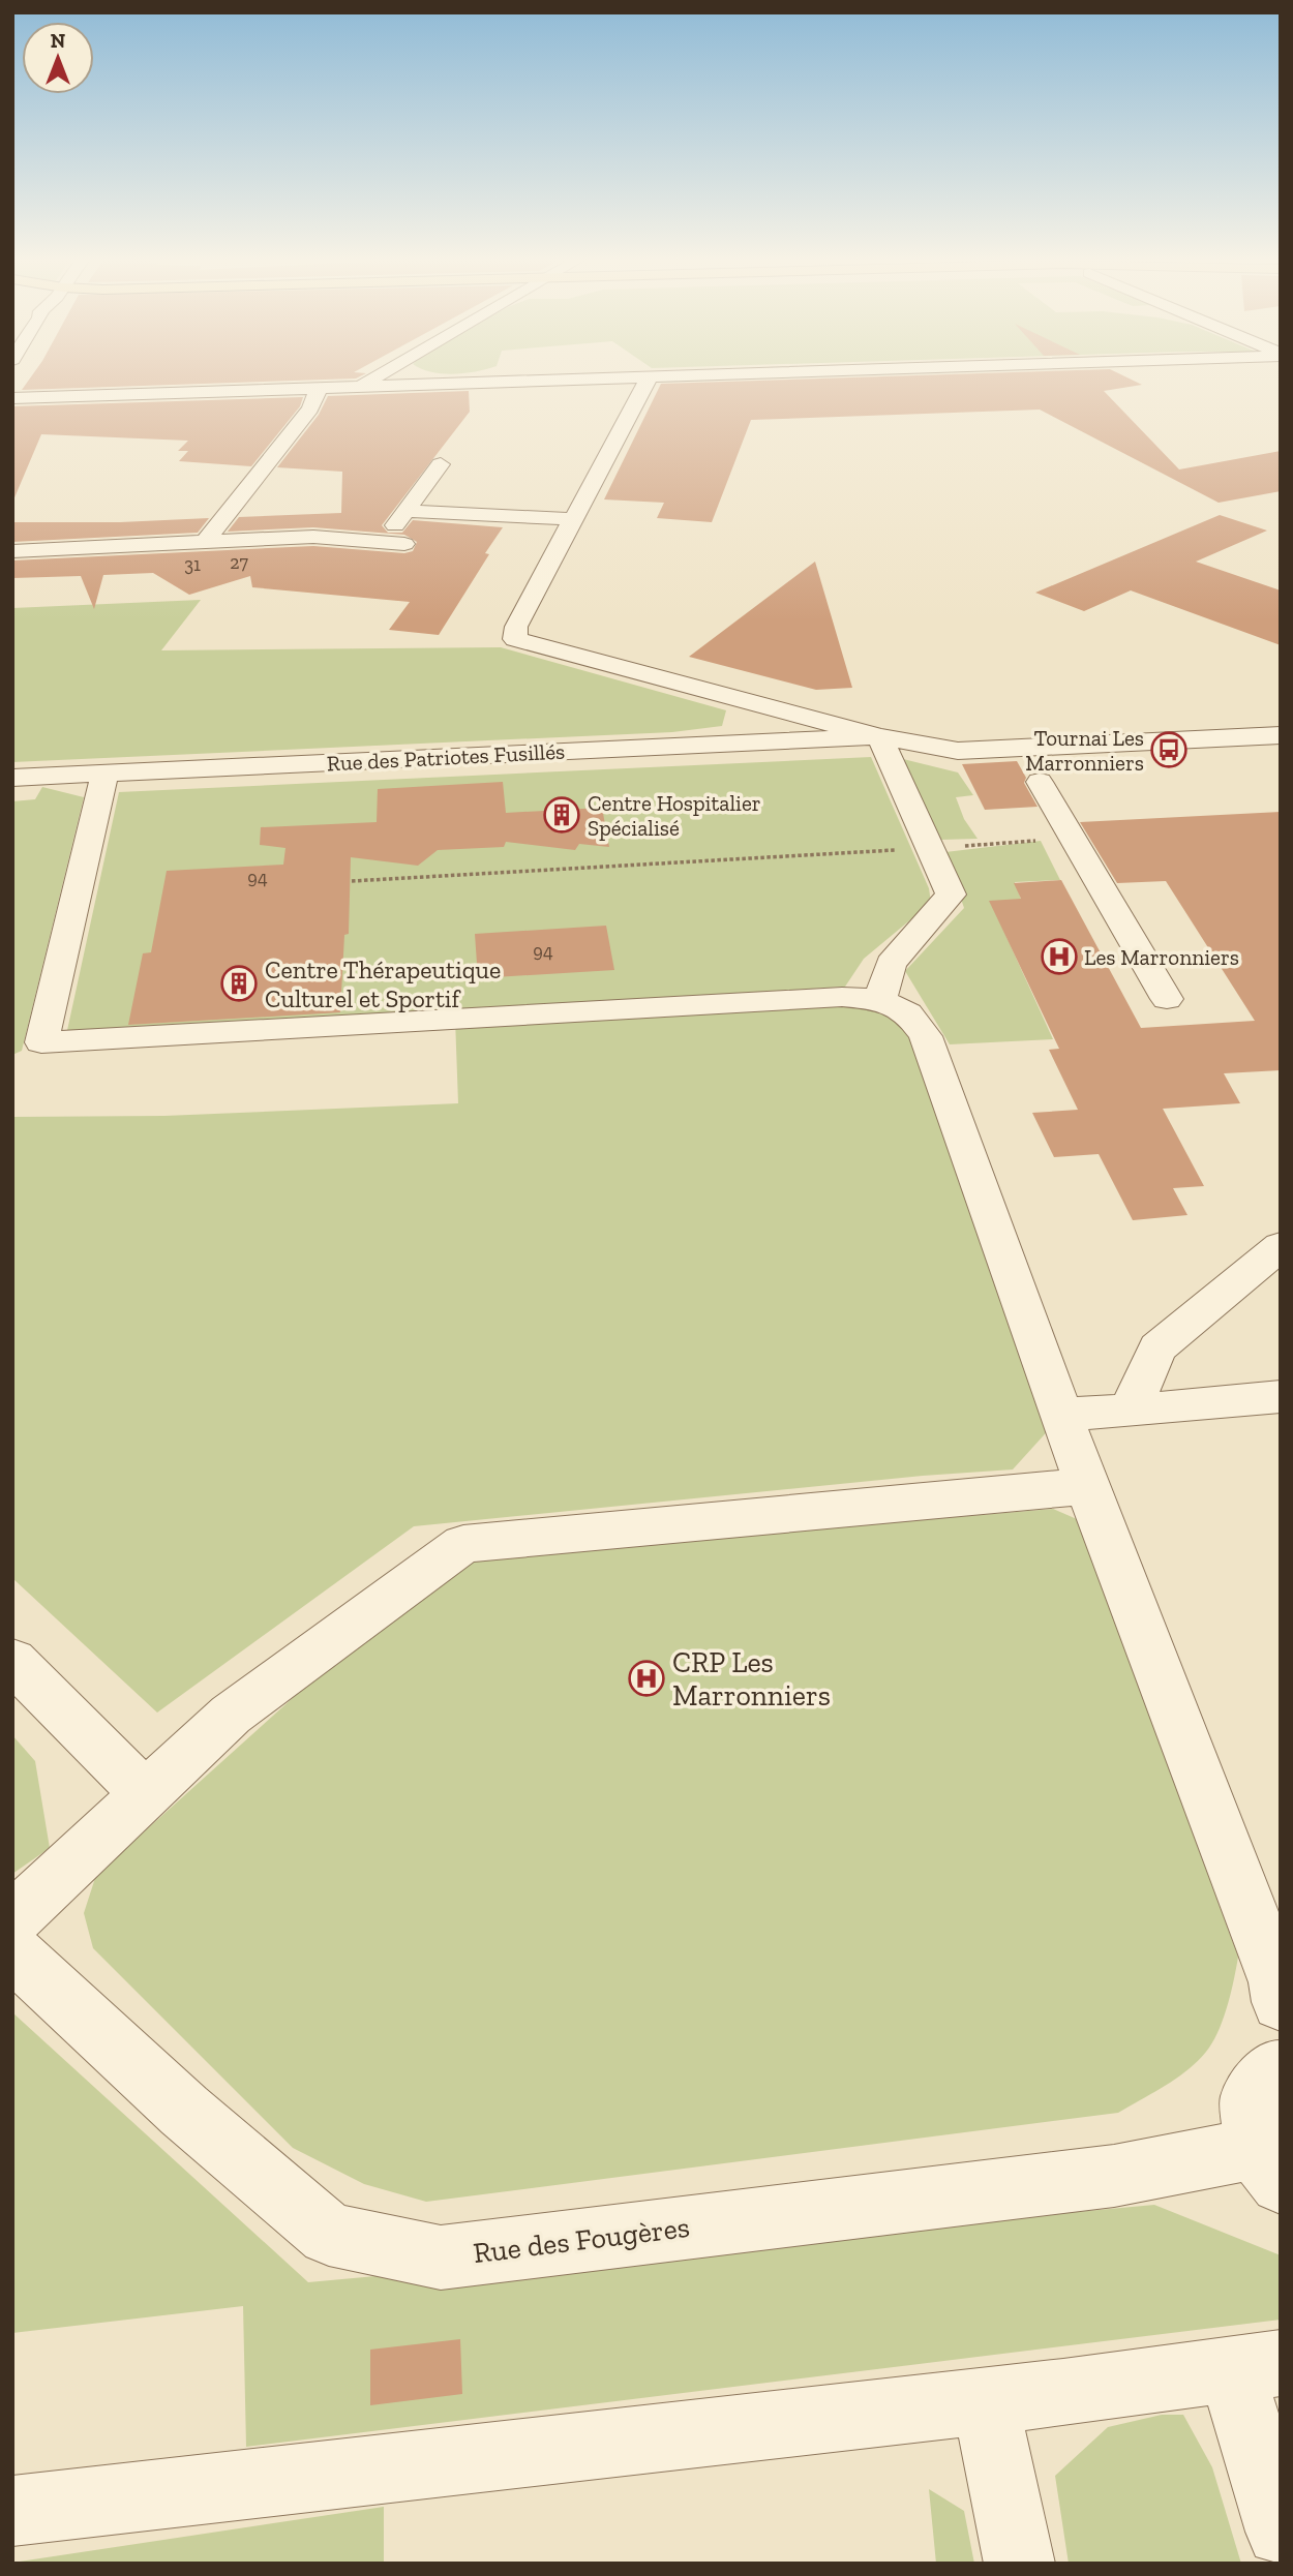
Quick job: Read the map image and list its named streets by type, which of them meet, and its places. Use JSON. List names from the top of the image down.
{
  "streets": {
    "street": ["Rue des Patriotes Fusillés", "Rue des Fougères"]
  },
  "places": {
    "bus stop": ["Tournai Les Marronniers"],
    "building": ["Centre Hospitalier Spécialisé", "Centre Thérapeutique Culturel et Sportif"],
    "hospital": ["Les Marronniers", "CRP Les Marronniers"]
  },
  "house_numbers": [
    "27",
    "31",
    "94",
    "94"
  ],
  "north": "top"
}
